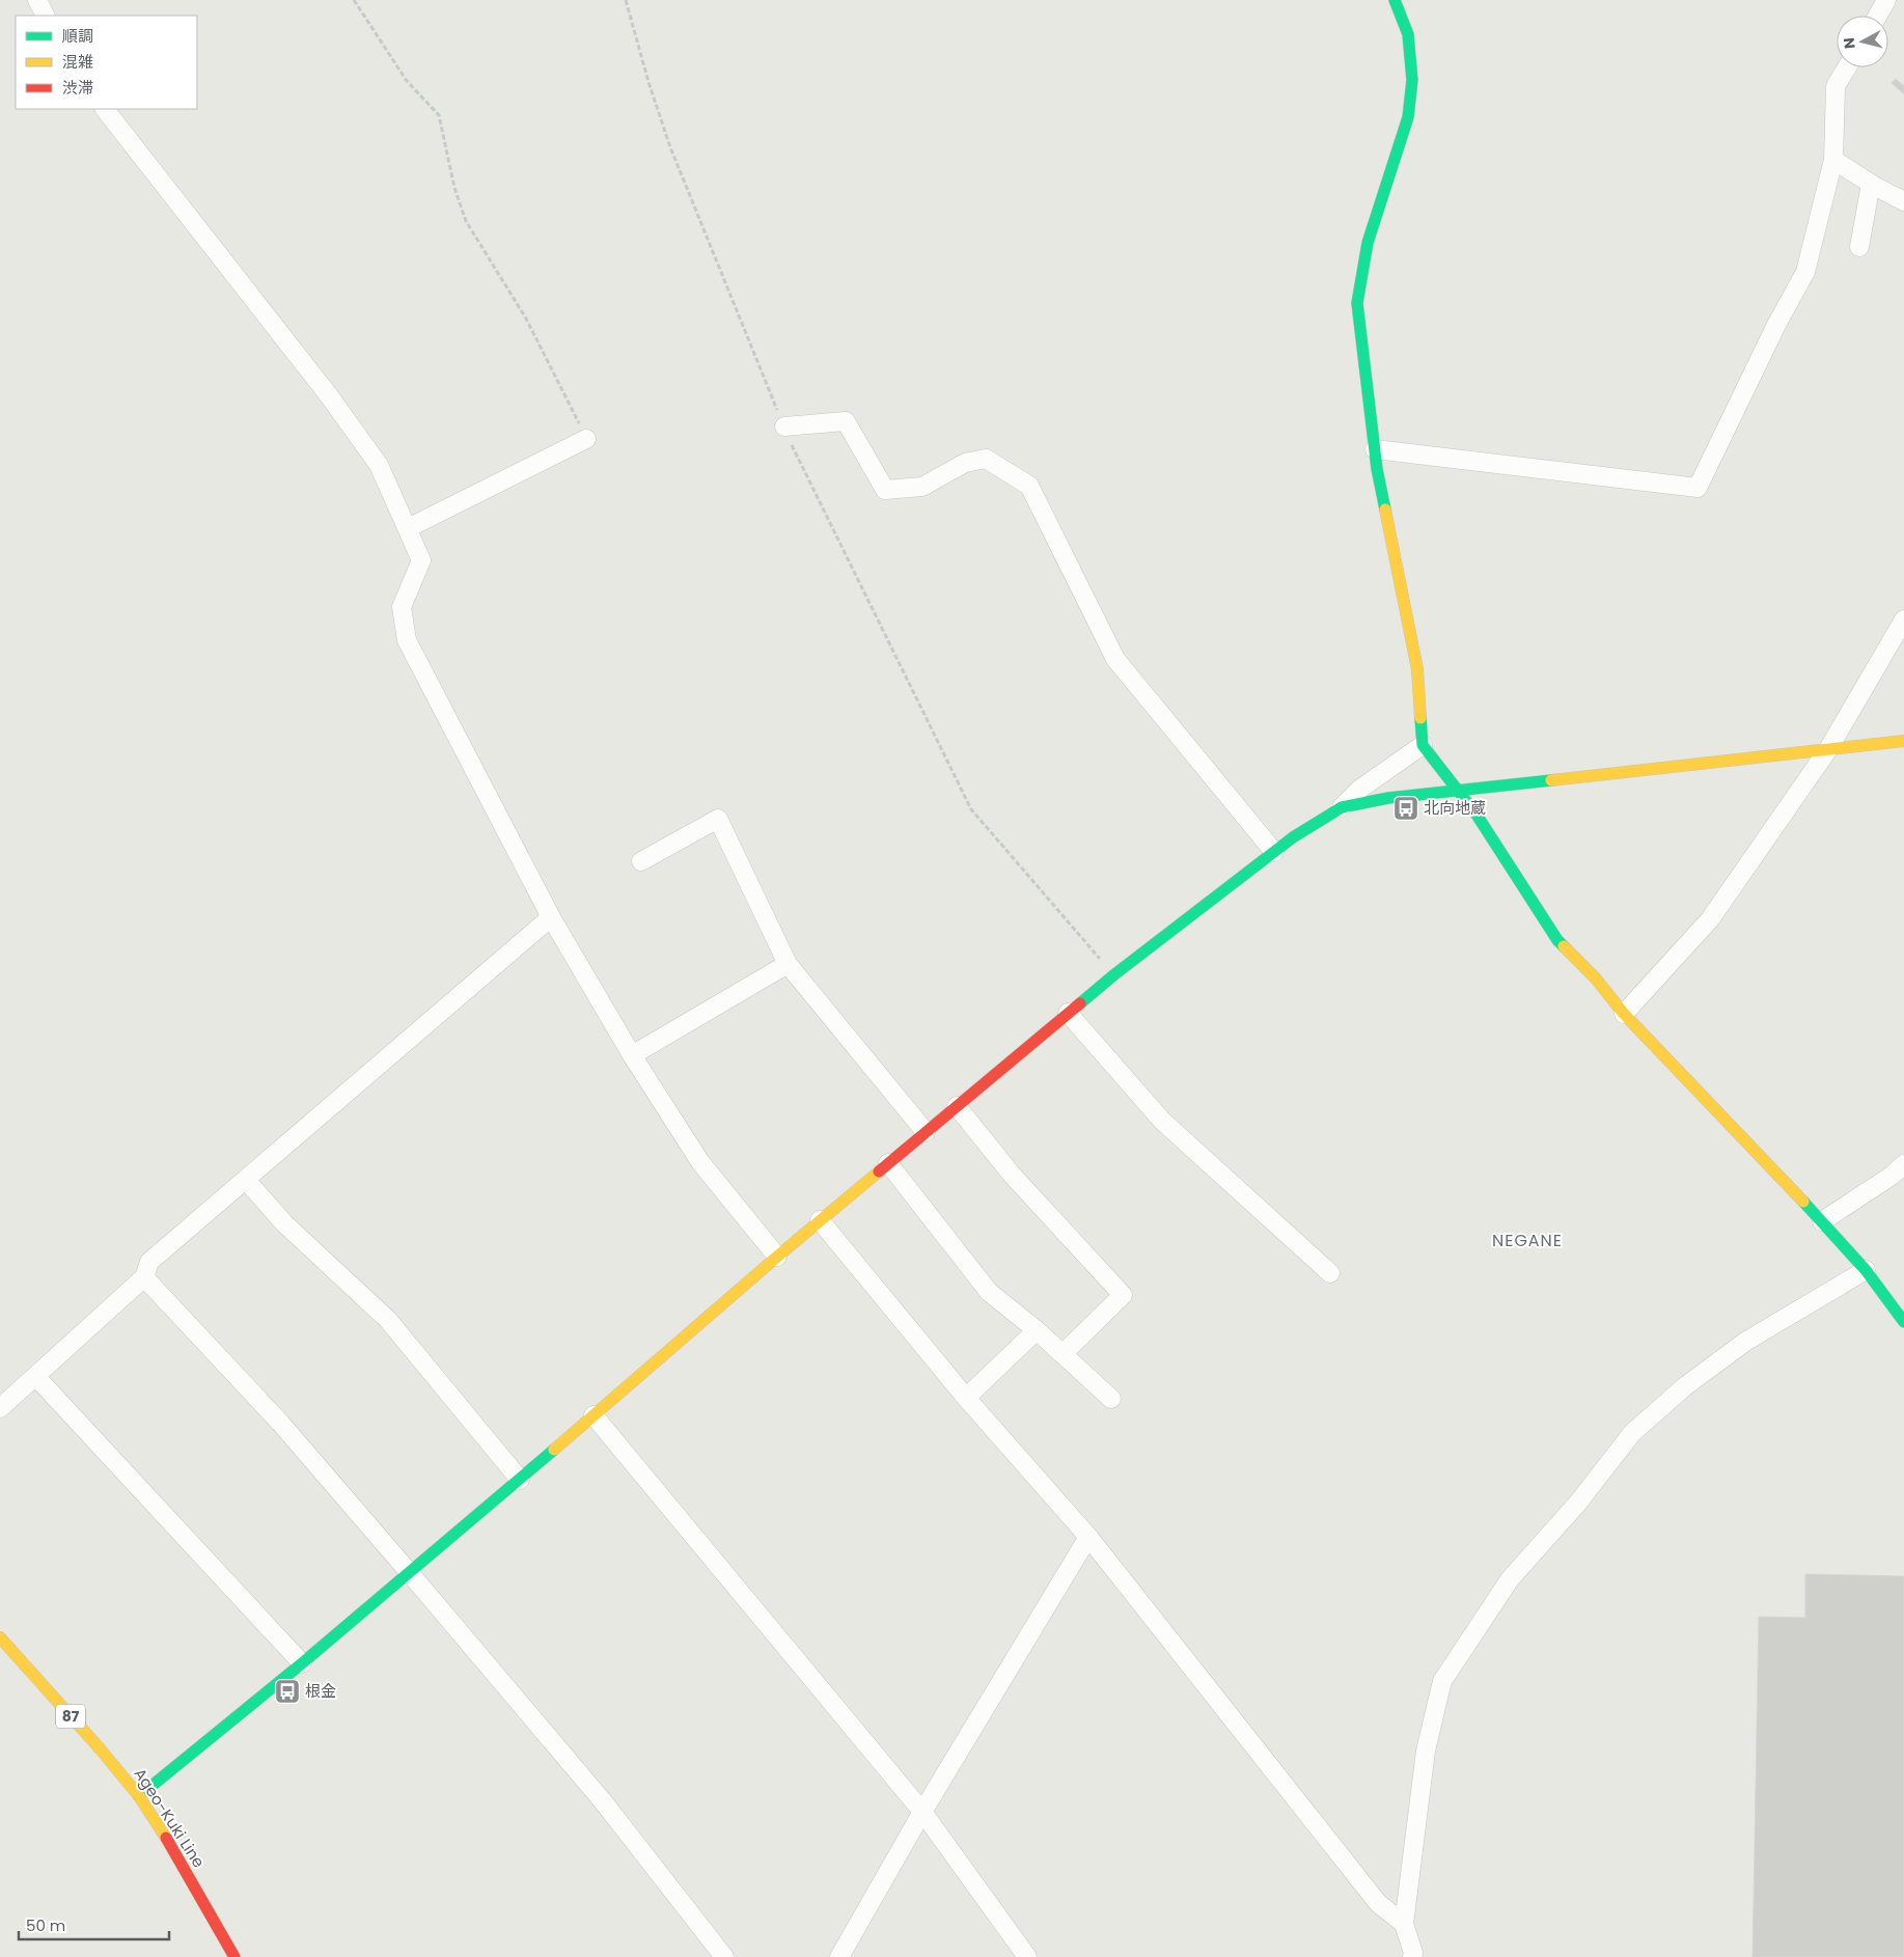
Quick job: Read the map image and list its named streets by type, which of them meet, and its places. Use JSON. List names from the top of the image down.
{
  "streets": {
    "street": ["87", "Ageo-Kuki Line"]
  },
  "districts": ["NEGANE"],
  "places": {
    "bus stop": ["北向地蔵", "根金"]
  },
  "legend": ["順調", "混雑", "渋滞"],
  "scale_bar": "50 m",
  "north": "left"
}
